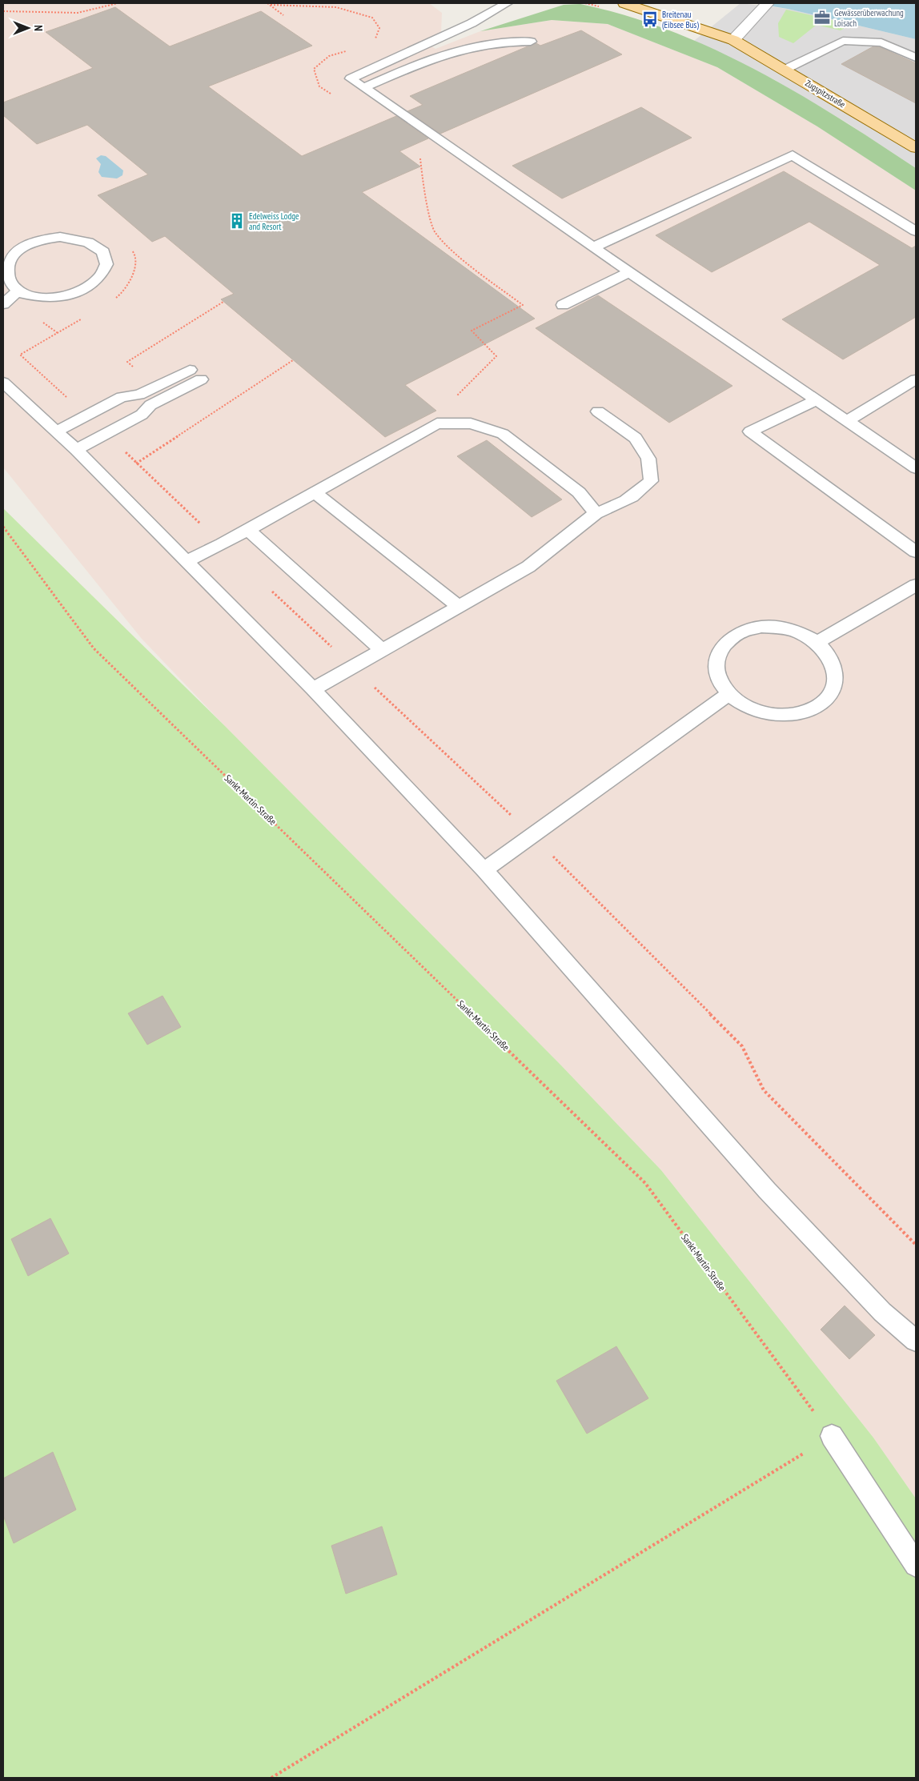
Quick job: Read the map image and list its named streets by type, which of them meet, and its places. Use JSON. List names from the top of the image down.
{
  "streets": {
    "main road": ["Zugspitzstraße"],
    "path": ["Sankt-Martin-Straße"]
  },
  "places": {
    "office": ["Gewässerüberwachung Loisach"],
    "bus stop": ["Breitenau (Eibsee Bus)"],
    "building": ["Edelweiss Lodge and Resort"]
  },
  "north": "right"
}
